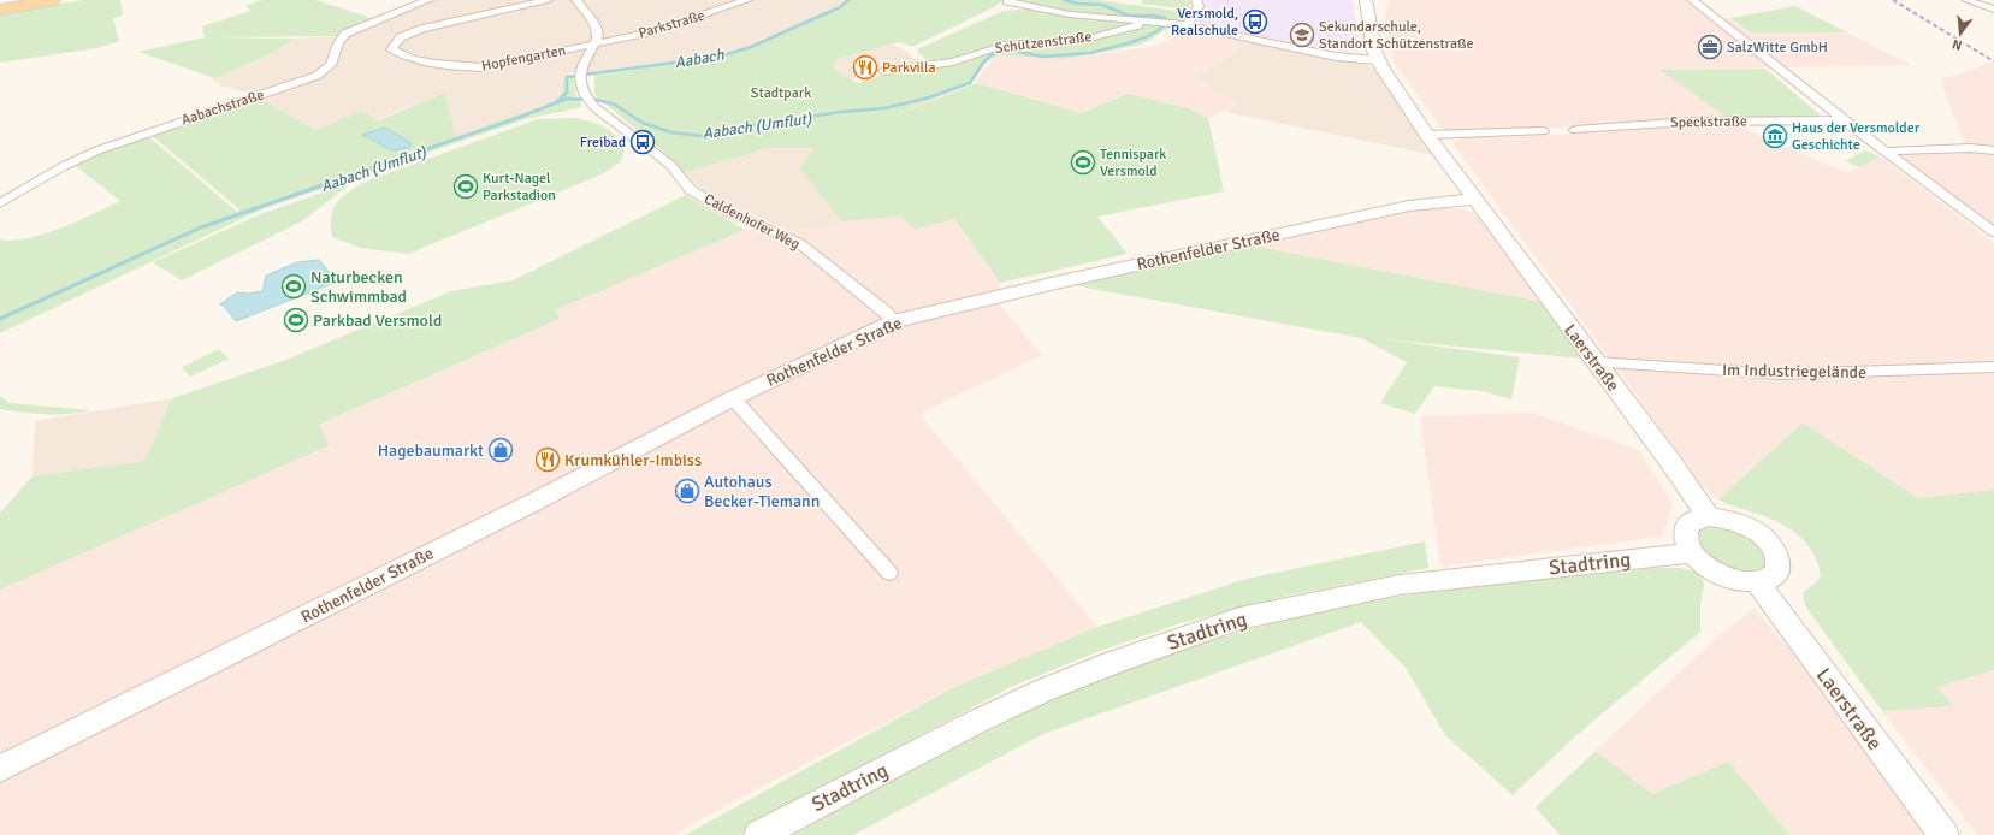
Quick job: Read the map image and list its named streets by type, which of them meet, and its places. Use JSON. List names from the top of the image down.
{
  "streets": {
    "street": [
      "Parkstraße",
      "Schützenstraße",
      "Hopfengarten",
      "Aabachstraße",
      "Speckstraße",
      "Caldenhofer Weg",
      "Rothenfelder Straße",
      "Laerstraße",
      "Im Industriegelände",
      "Stadtring"
    ]
  },
  "crossings": [
    ["Parkstraße", "Hopfengarten"],
    ["Parkstraße", "Caldenhofer Weg"],
    ["Hopfengarten", "Caldenhofer Weg"],
    ["Caldenhofer Weg", "Rothenfelder Straße"],
    ["Rothenfelder Straße", "Laerstraße"],
    ["Laerstraße", "Im Industriegelände"]
  ],
  "water": ["Aabach", "Aabach (Umflut)"],
  "parks": ["Stadtpark"],
  "places": {
    "bus stop": ["Versmold, Realschule", "Freibad"],
    "school or university": ["Sekundarschule, Standort Schützenstraße"],
    "office": ["SalzWitte GmbH"],
    "restaurant": ["Parkvilla", "Krumkühler-Imbiss"],
    "museum": ["Haus der Versmolder Geschichte"],
    "sports": [
      "Tennispark Versmold",
      "Kurt-Nagel Parkstadion",
      "Naturbecken Schwimmbad",
      "Parkbad Versmold"
    ],
    "shop": ["Hagebaumarkt", "Autohaus Becker-Tiemann"]
  },
  "north": "bottom"
}
